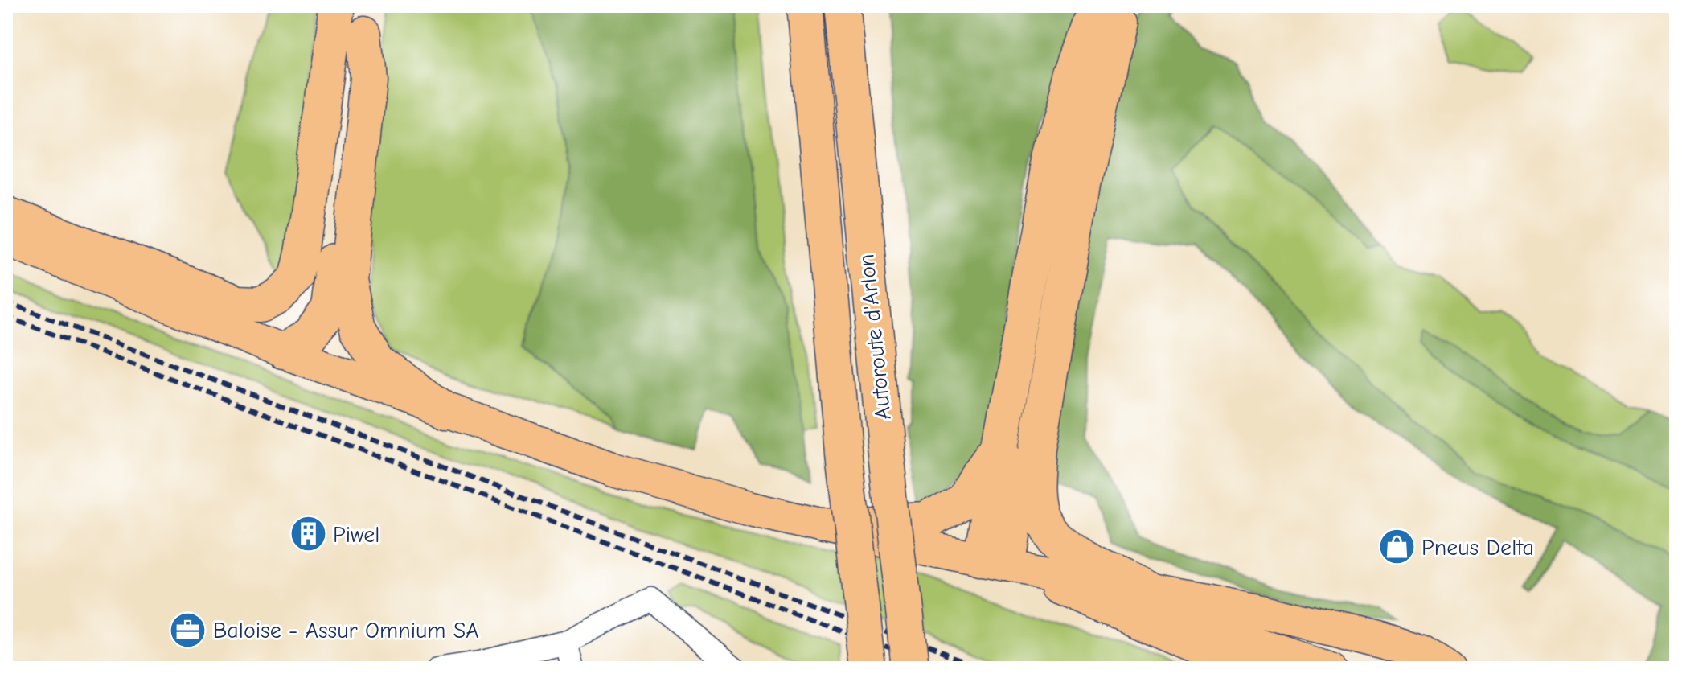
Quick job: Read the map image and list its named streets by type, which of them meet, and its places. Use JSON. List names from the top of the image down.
{
  "streets": {
    "highway": ["Autoroute d'Arlon"]
  },
  "places": {
    "building": ["Piwel"],
    "shop": ["Pneus Delta"],
    "office": ["Baloise - Assur Omnium SA"]
  }
}
